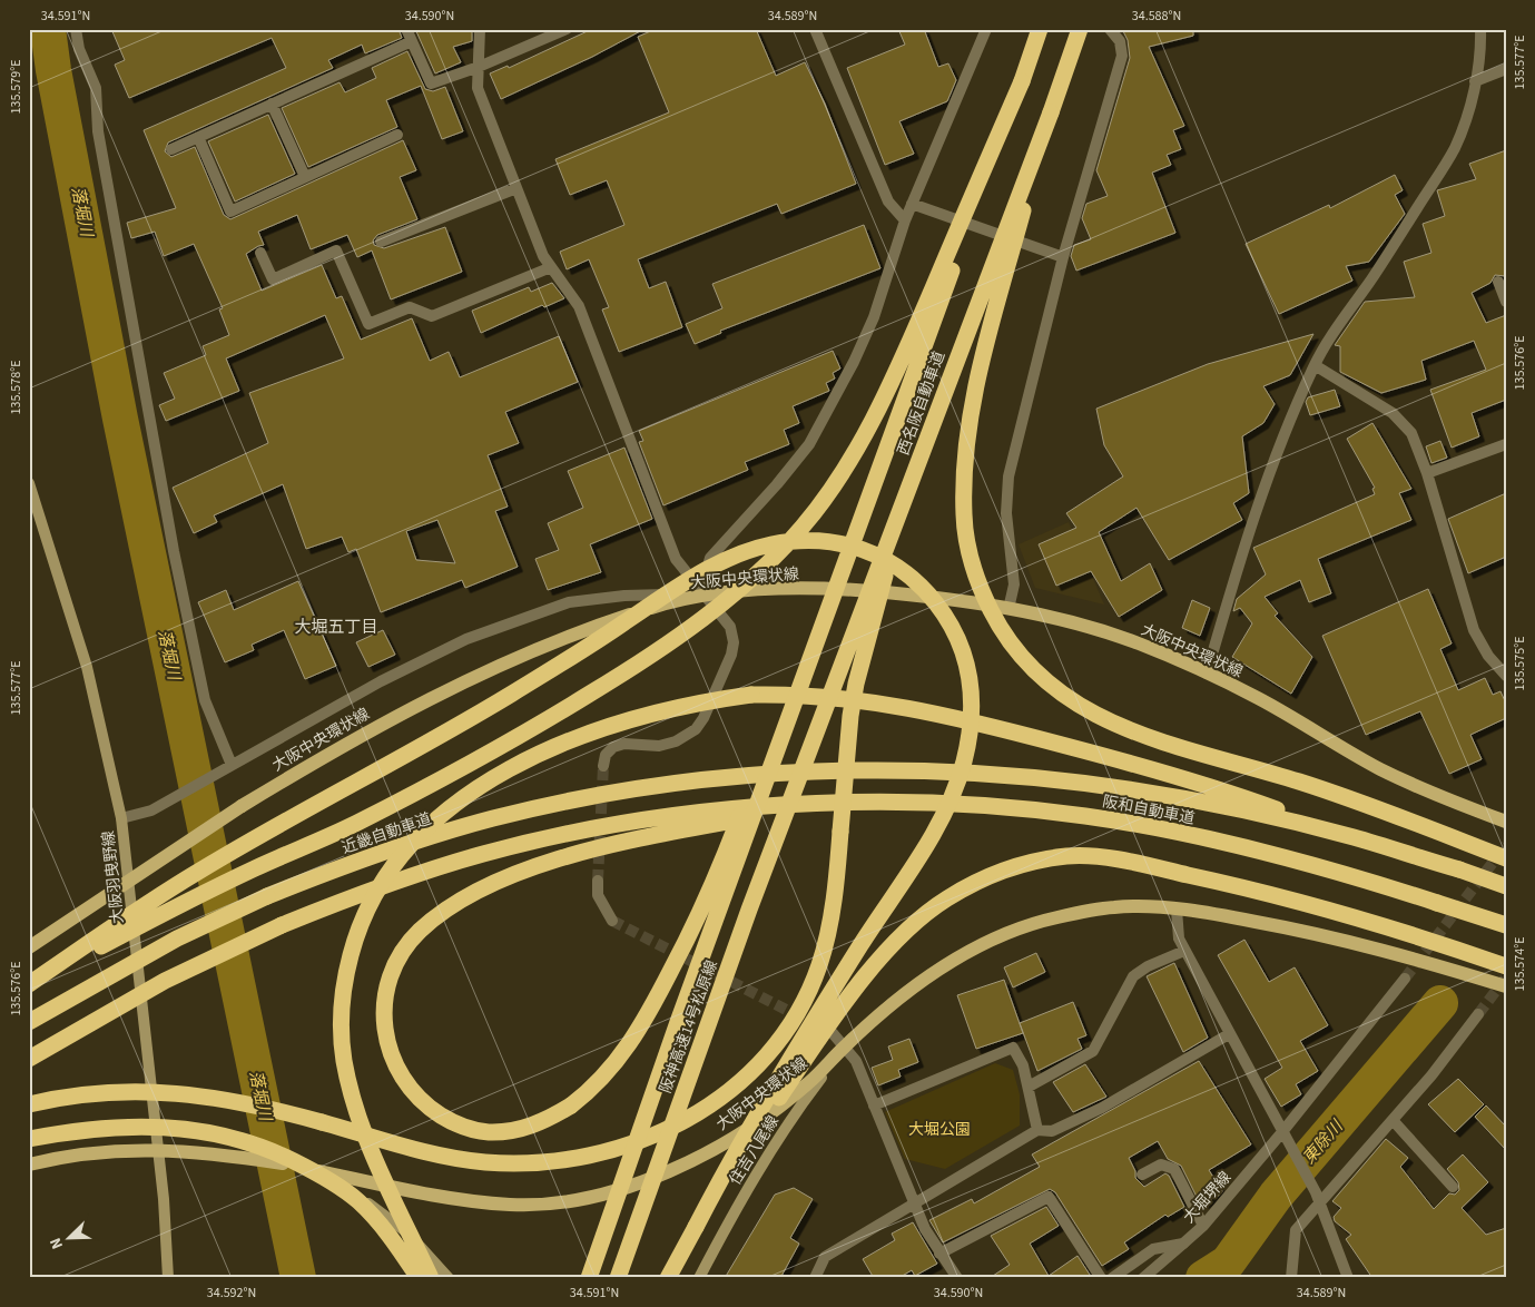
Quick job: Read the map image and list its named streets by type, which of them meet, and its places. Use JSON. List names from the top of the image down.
{
  "streets": {
    "highway": [
      "西名阪自動車道",
      "阪和自動車道",
      "近畿自動車道",
      "阪神高速14号松原線"
    ],
    "main road": ["大阪中央環状線", "大阪羽曳野線", "住吉八尾線"],
    "street": ["大堀堺線"]
  },
  "crossings": [
    ["西名阪自動車道", "阪神高速14号松原線"],
    ["大阪中央環状線", "住吉八尾線"],
    ["阪和自動車道", "近畿自動車道"]
  ],
  "districts": ["大堀五丁目"],
  "water": ["落堀川", "東除川"],
  "parks": ["大堀公園"],
  "north": "bottom left",
  "coordinates": [
    "34.591°N",
    "34.590°N",
    "34.589°N",
    "34.588°N",
    "135.577°E",
    "135.579°E",
    "135.576°E",
    "135.578°E",
    "135.575°E",
    "135.574°E",
    "34.592°N"
  ]
}
